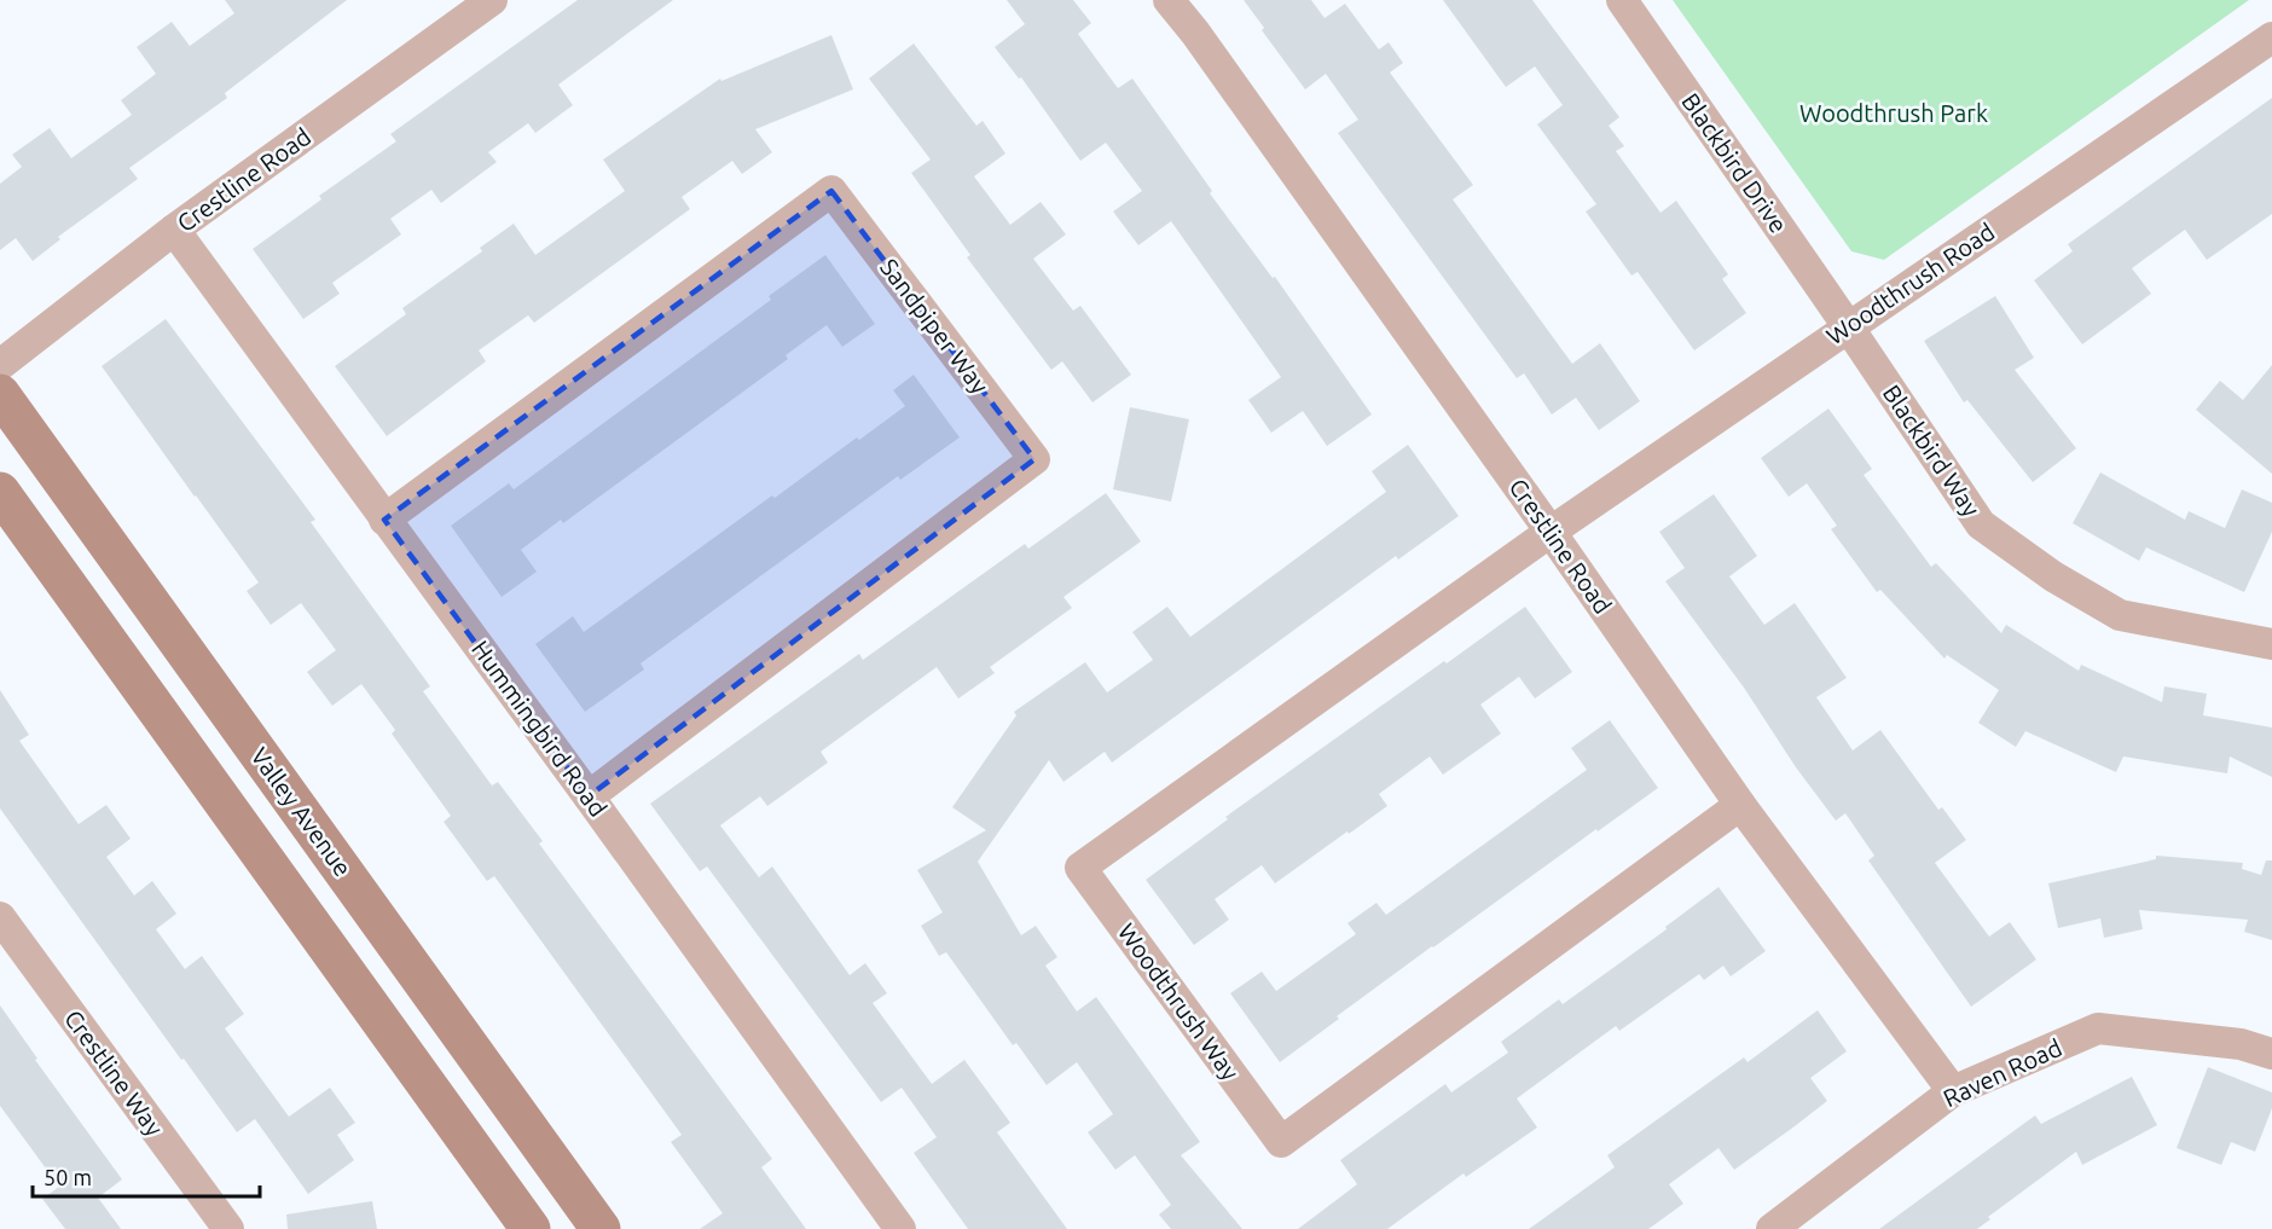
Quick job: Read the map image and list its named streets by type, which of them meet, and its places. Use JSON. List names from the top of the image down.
{
  "streets": {
    "main road": ["Valley Avenue"],
    "street": [
      "Blackbird Drive",
      "Crestline Road",
      "Woodthrush Road",
      "Sandpiper Way",
      "Blackbird Way",
      "Hummingbird Road",
      "Woodthrush Way",
      "Crestline Way",
      "Raven Road"
    ]
  },
  "crossings": [
    ["Blackbird Drive", "Woodthrush Road"],
    ["Blackbird Drive", "Blackbird Way"],
    ["Crestline Road", "Woodthrush Road"],
    ["Crestline Road", "Hummingbird Road"],
    ["Crestline Road", "Woodthrush Way"],
    ["Crestline Road", "Raven Road"],
    ["Woodthrush Road", "Blackbird Way"],
    ["Woodthrush Road", "Woodthrush Way"],
    ["Sandpiper Way", "Hummingbird Road"]
  ],
  "parks": ["Woodthrush Park"],
  "scale_bar": "50 m"
}
